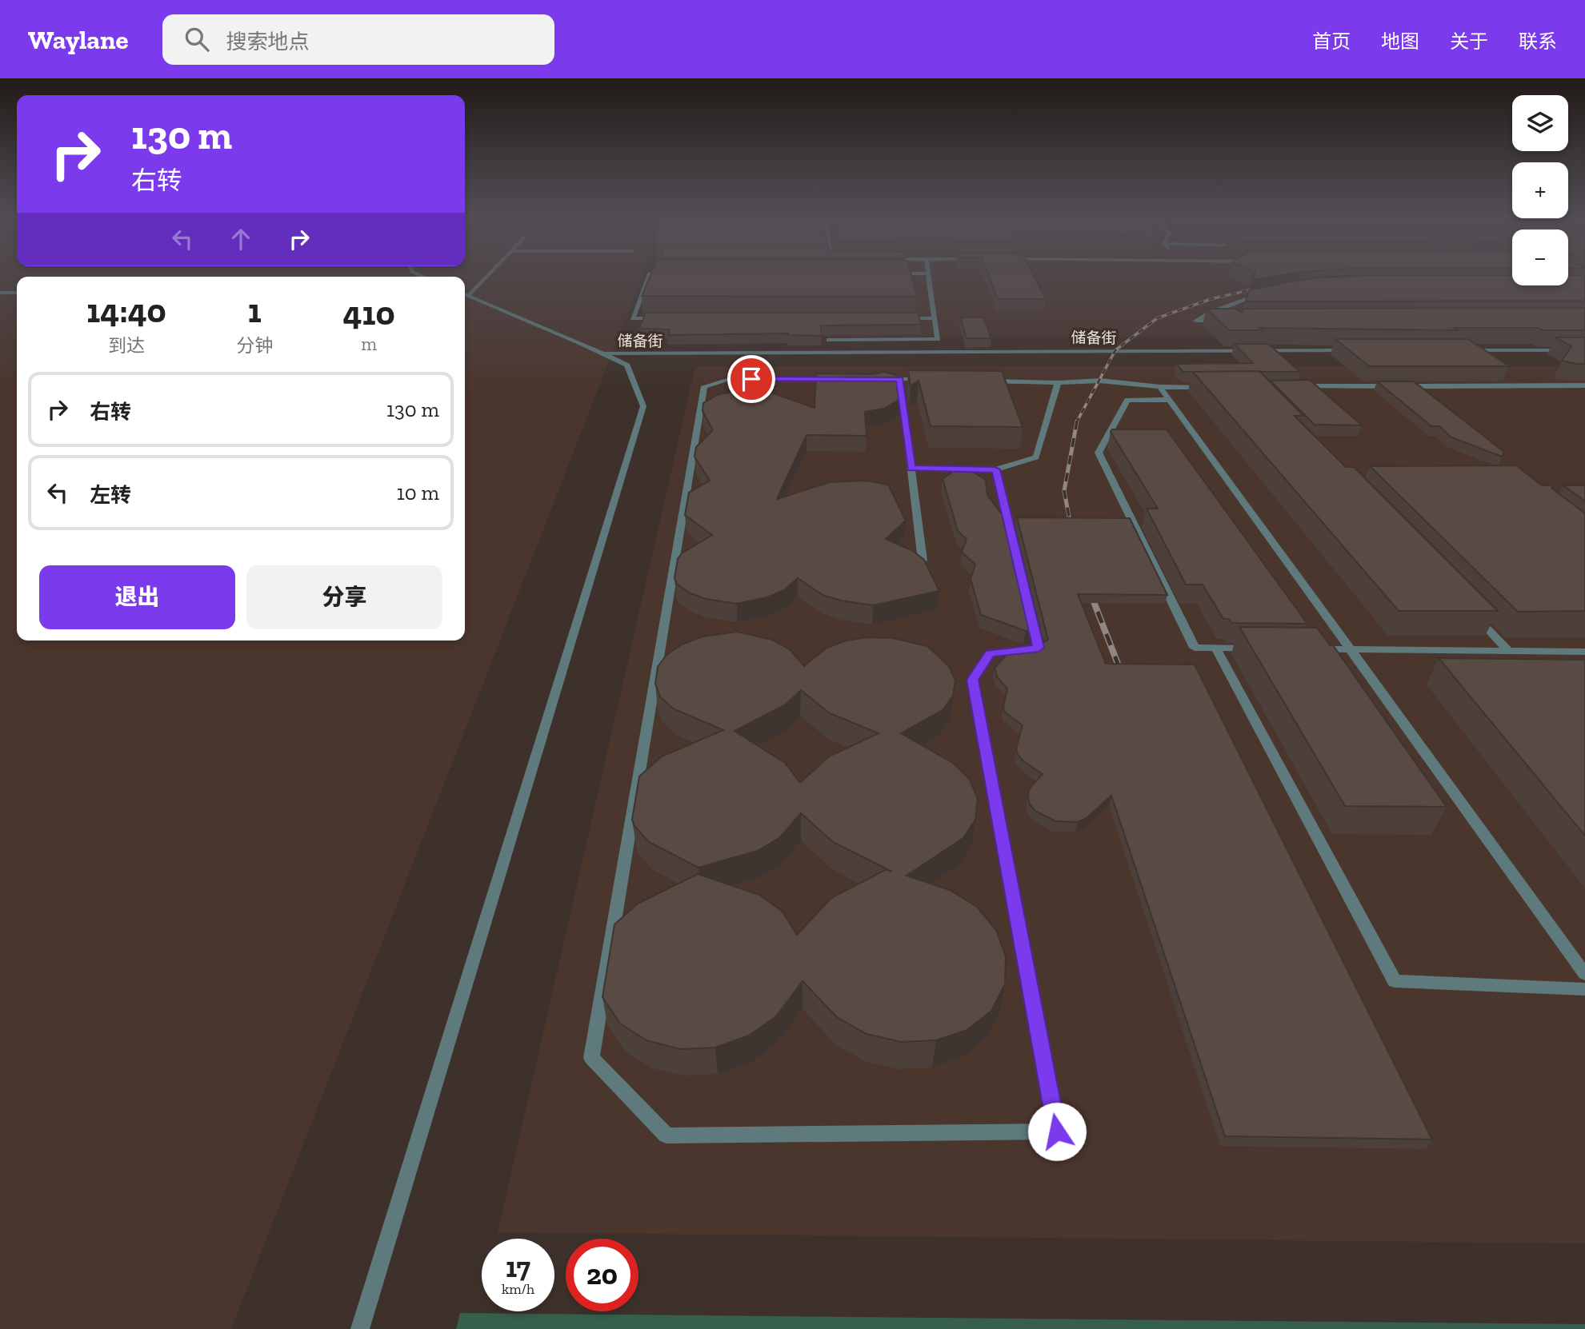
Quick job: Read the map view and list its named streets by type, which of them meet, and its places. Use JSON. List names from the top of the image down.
{
  "streets": {
    "street": ["储备街"]
  },
  "page": {
    "header": "Waylane",
    "search": "搜索地点",
    "nav": [
      "首页",
      "地图",
      "关于",
      "联系"
    ],
    "map_buttons": ["+", "−"],
    "turn": ["130 m", "右转"],
    "eta": [
      "14:40",
      "到达",
      "1",
      "分钟",
      "410",
      "m"
    ],
    "list": [
      {
        "name": "右转",
        "value": "130 m"
      },
      {
        "name": "左转",
        "value": "10 m"
      }
    ],
    "buttons": ["退出", "分享"],
    "speed": "17 km/h",
    "limit": "20"
  }
}
